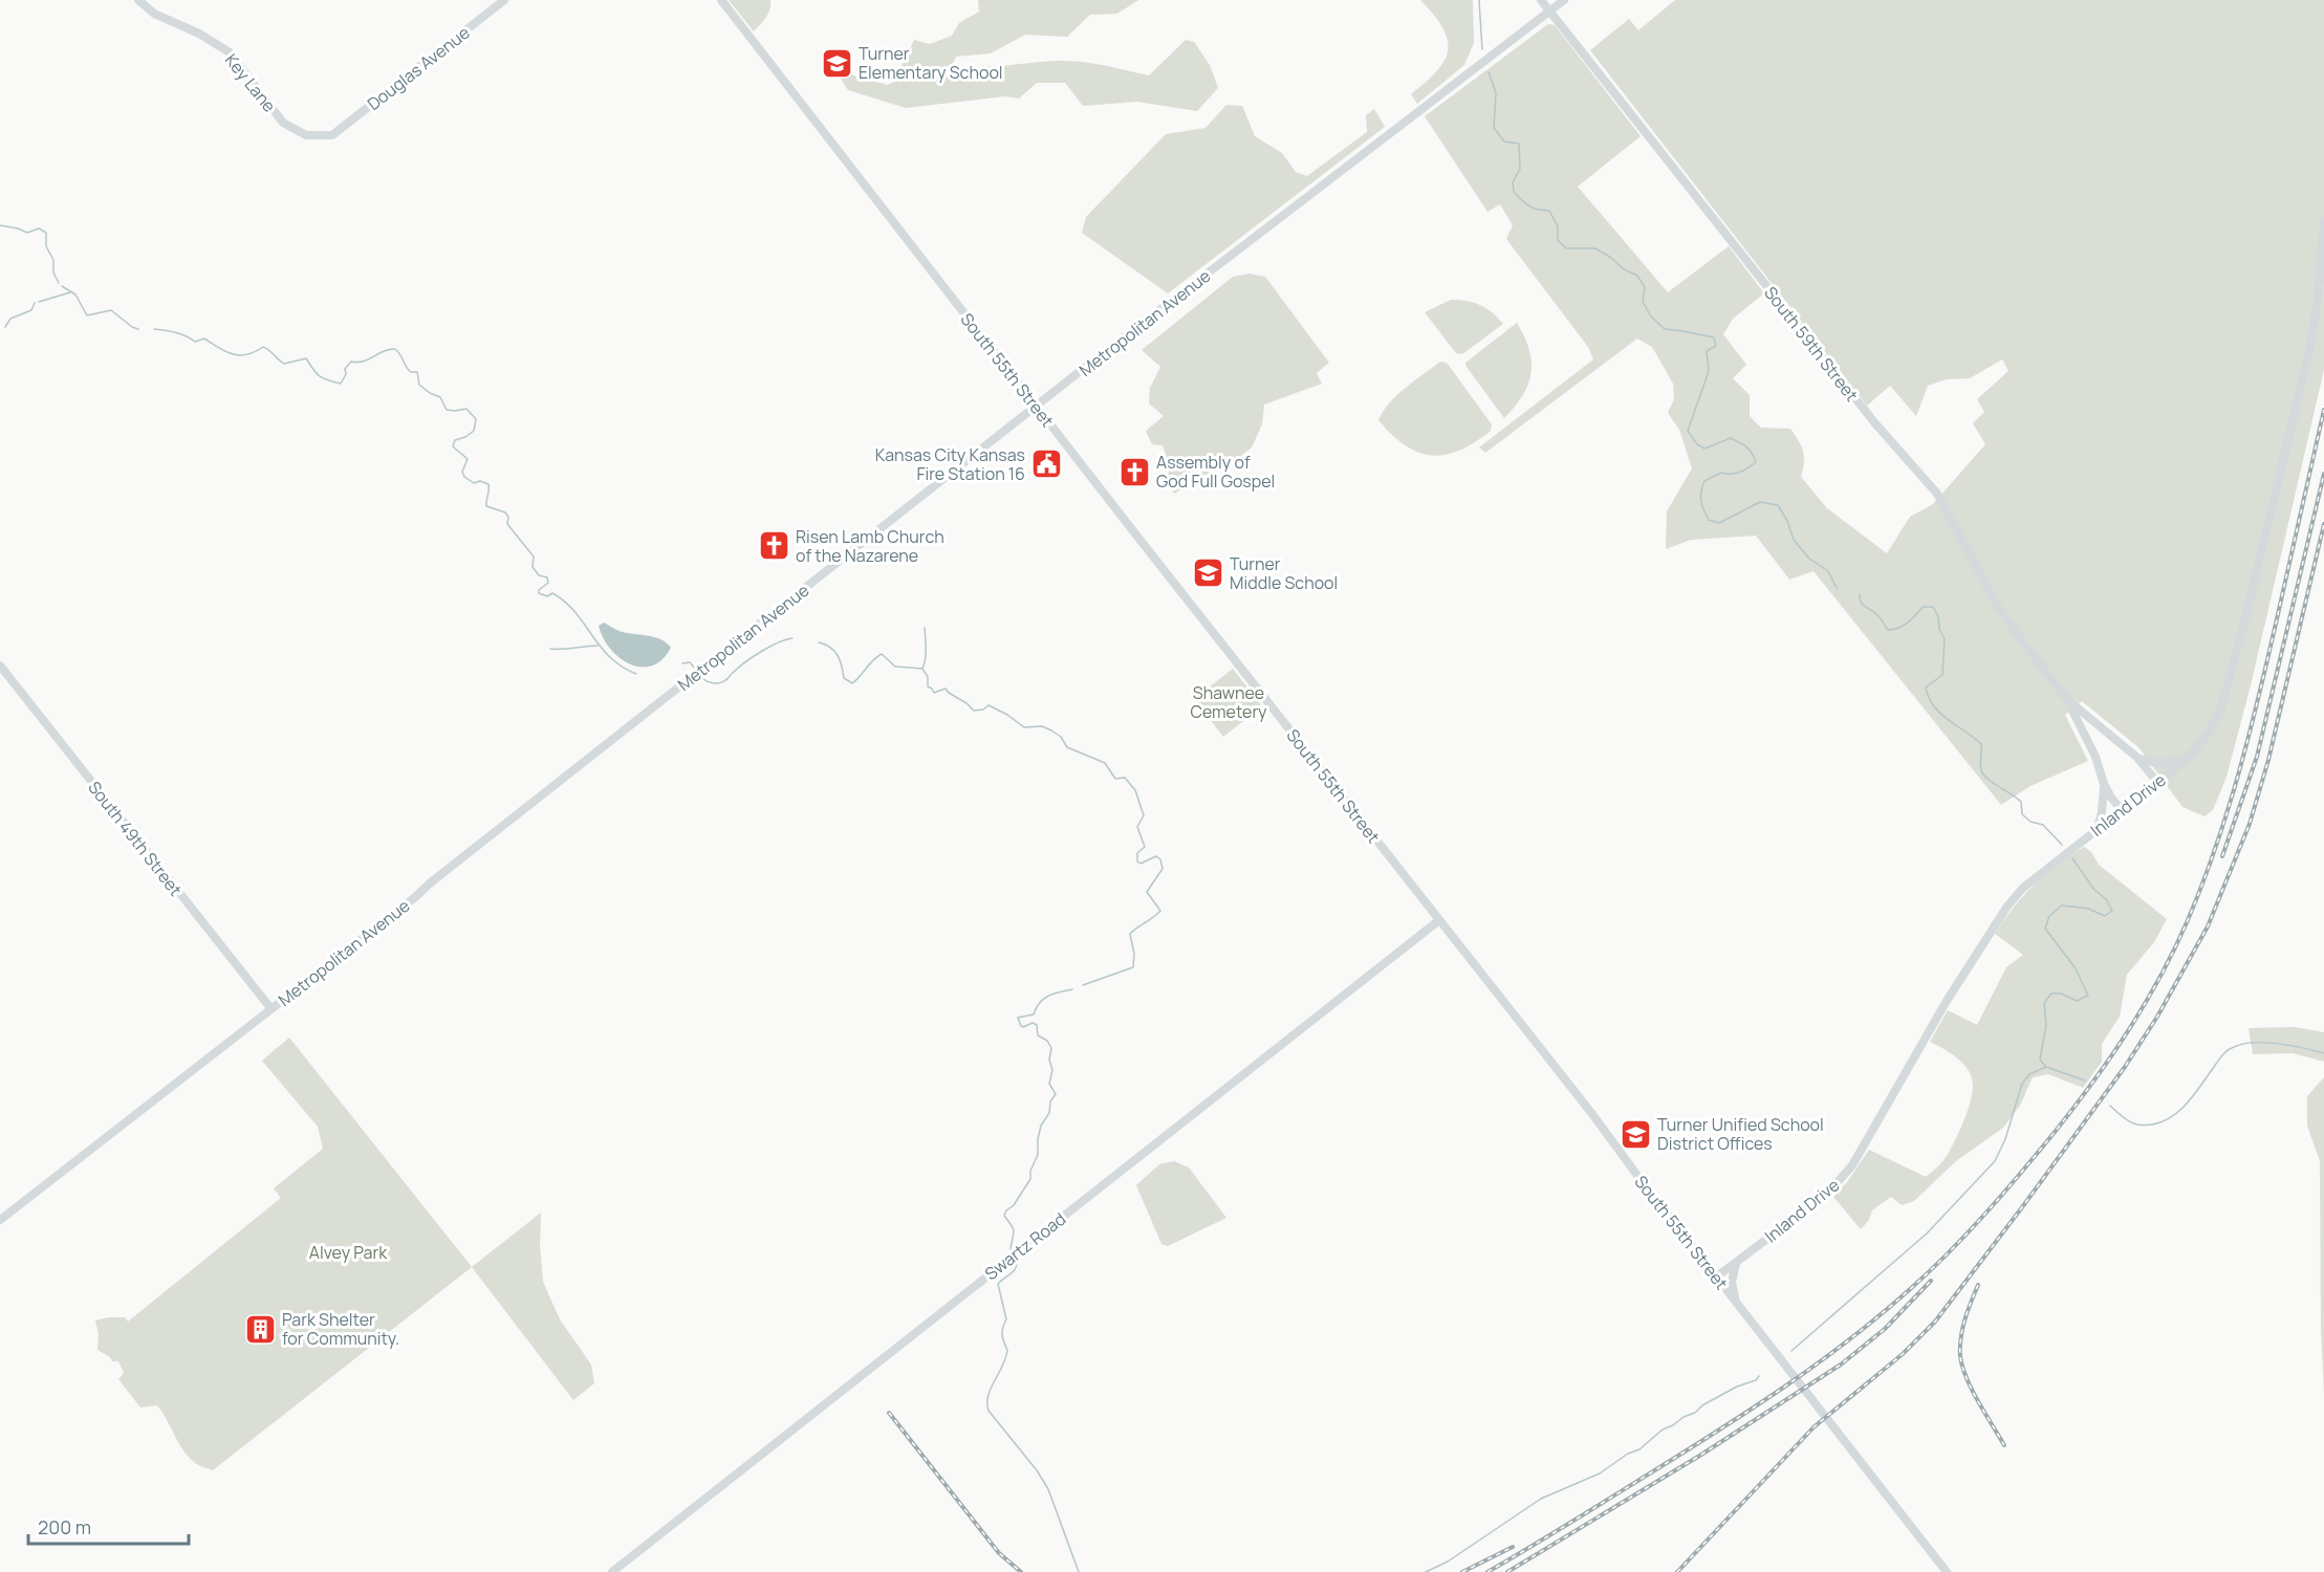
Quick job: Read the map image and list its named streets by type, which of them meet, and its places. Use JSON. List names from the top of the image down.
{
  "streets": {
    "street": [
      "Douglas Avenue",
      "Key Lane",
      "Metropolitan Avenue",
      "South 59th Street",
      "South 55th Street",
      "Inland Drive",
      "South 49th Street",
      "Swartz Road"
    ]
  },
  "crossings": [
    ["Douglas Avenue", "Key Lane"],
    ["Metropolitan Avenue", "South 59th Street"],
    ["Metropolitan Avenue", "South 55th Street"],
    ["Metropolitan Avenue", "South 49th Street"],
    ["South 59th Street", "Inland Drive"],
    ["South 55th Street", "Inland Drive"],
    ["South 55th Street", "Swartz Road"]
  ],
  "parks": ["Shawnee Cemetery", "Alvey Park"],
  "places": {
    "school or university": ["Turner Elementary School", "Turner Middle School", "Turner Unified School District Offices"],
    "public building": ["Kansas City Kansas Fire Station 16"],
    "church": ["Assembly of God Full Gospel", "Risen Lamb Church of the Nazarene"],
    "building": ["Park Shelter for Community."]
  },
  "scale_bar": "200 m"
}
